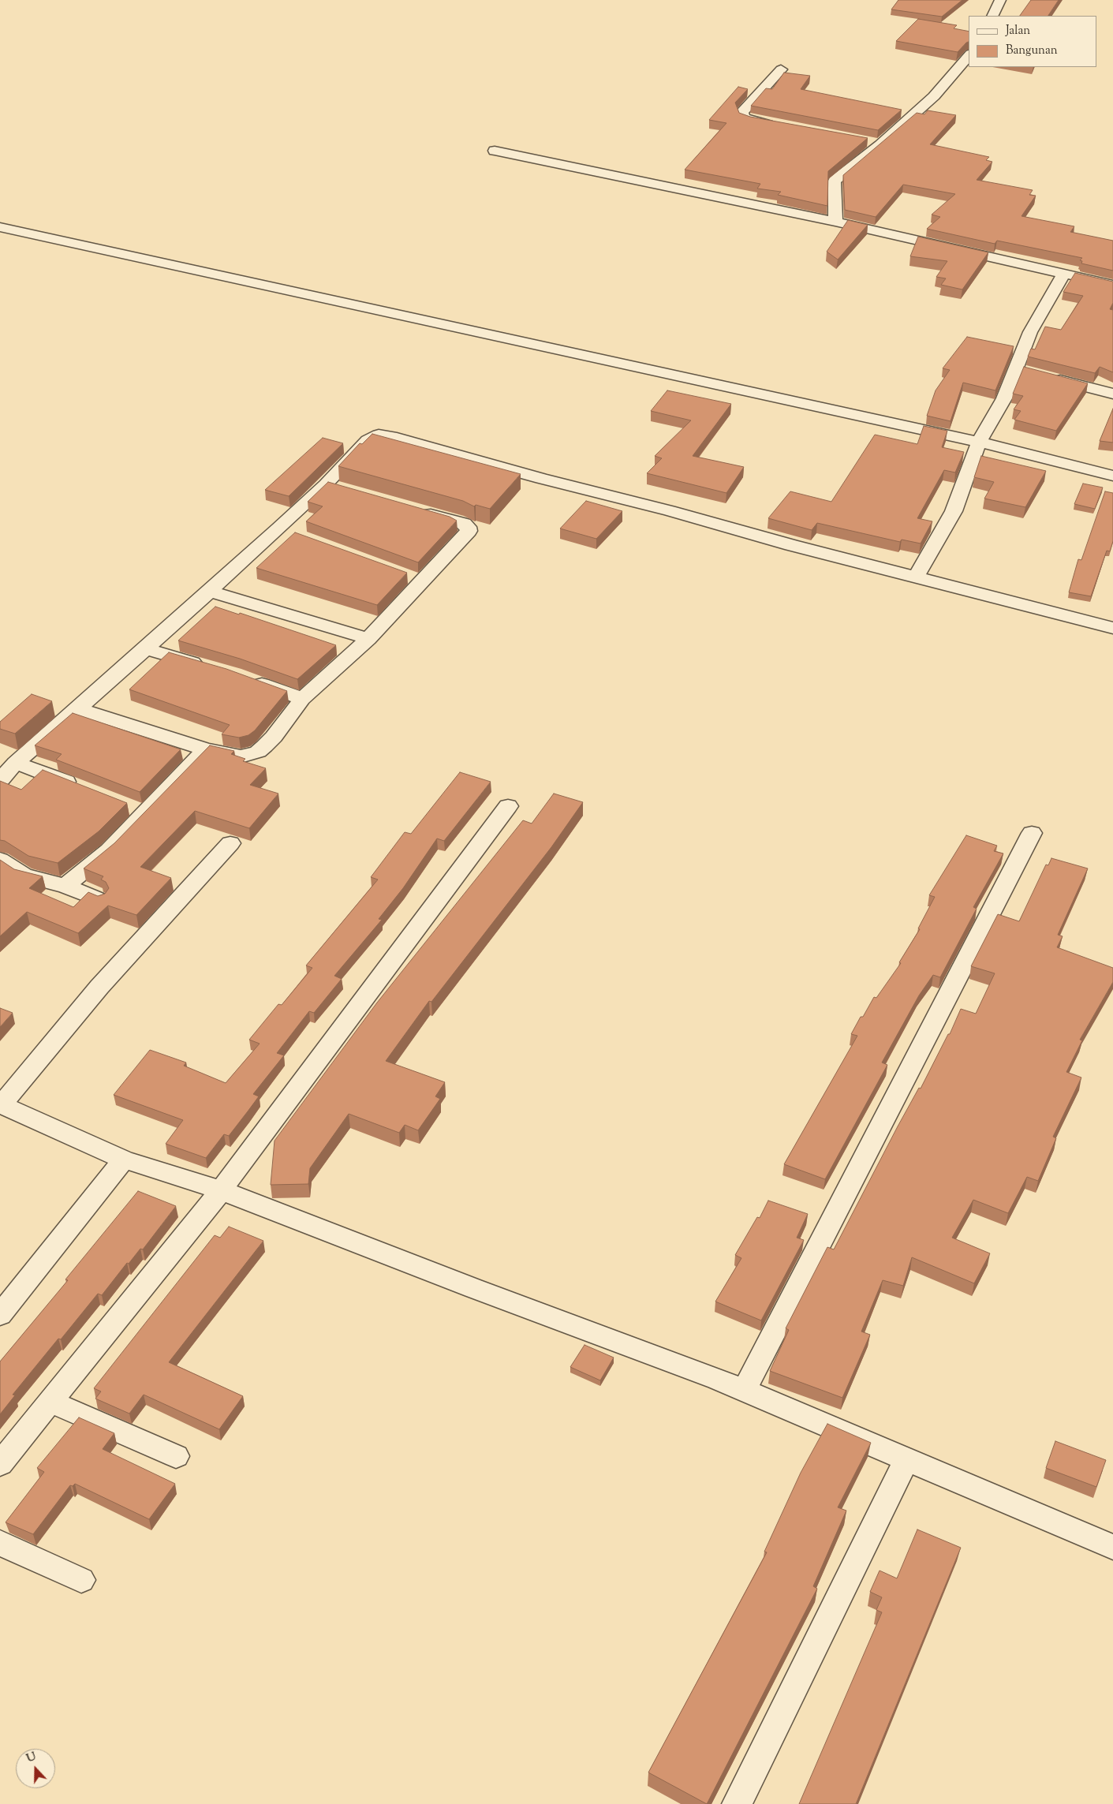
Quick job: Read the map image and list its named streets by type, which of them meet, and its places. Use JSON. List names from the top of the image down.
{
  "legend": ["Jalan", "Bangunan"],
  "north": "top"
}
